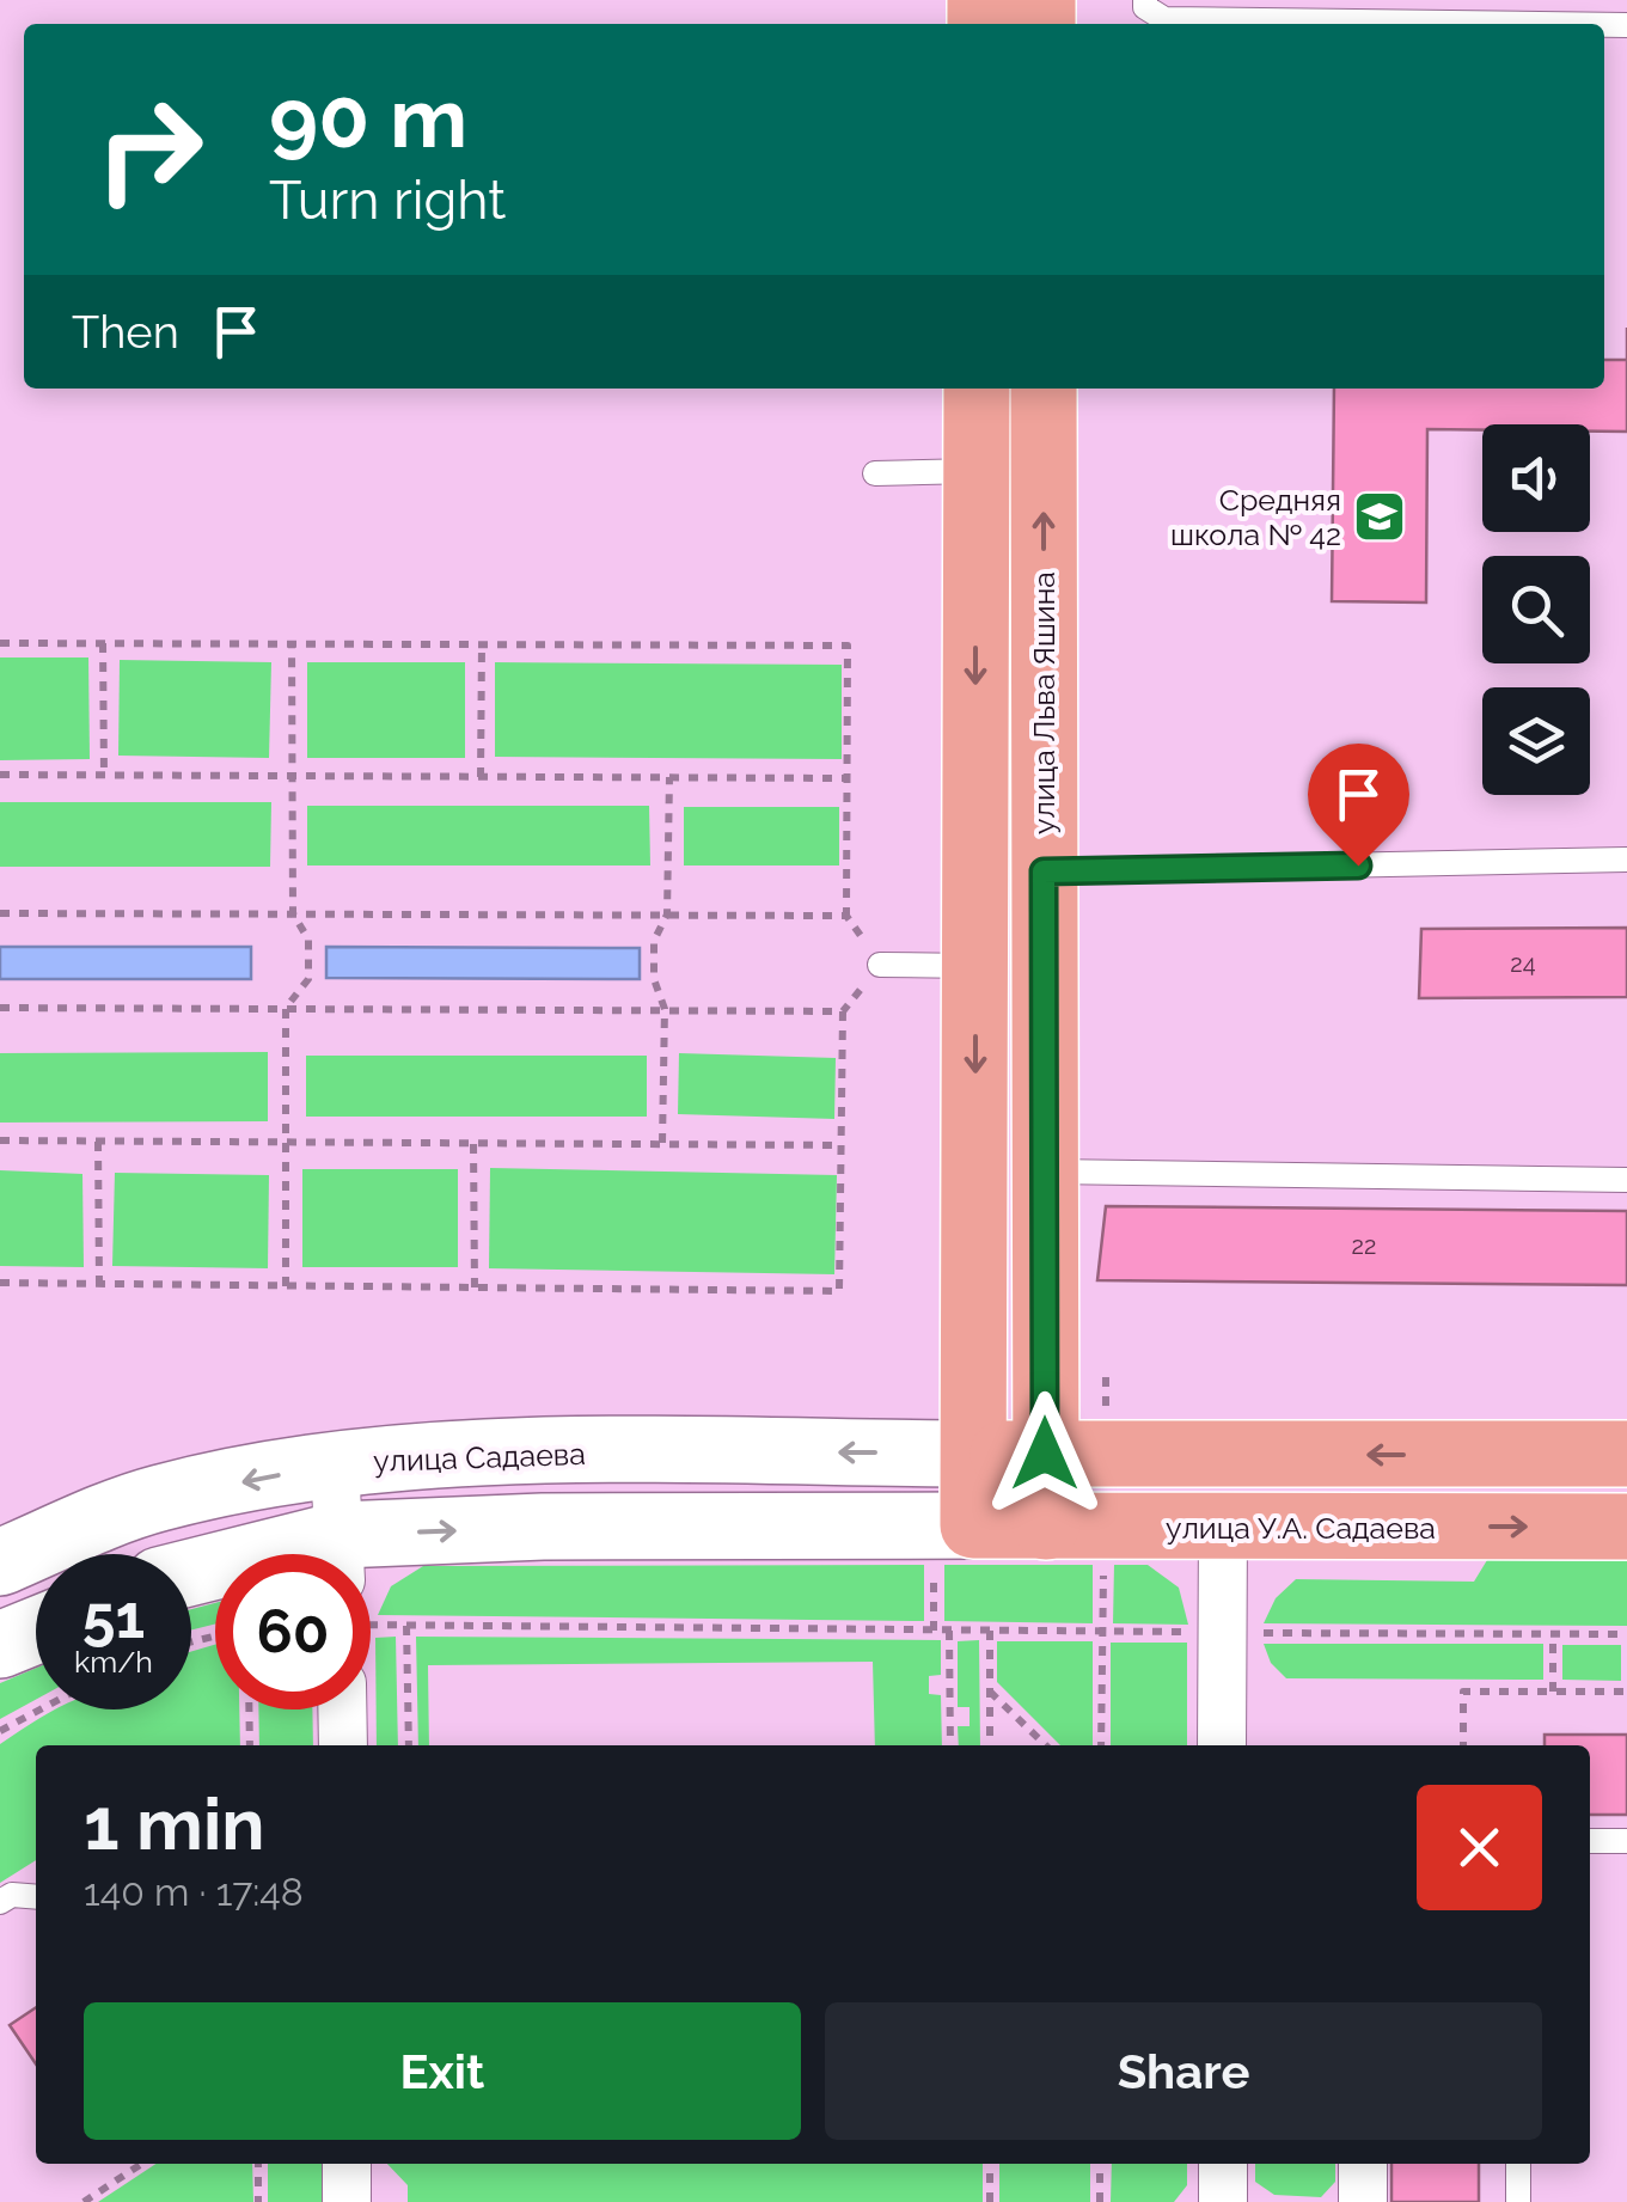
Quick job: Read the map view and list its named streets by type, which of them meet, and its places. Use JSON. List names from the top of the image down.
{
  "streets": {
    "main road": ["улица Льва Яшина", "улица Садаева", "улица У.А. Садаева"]
  },
  "crossings": [
    ["улица Льва Яшина", "улица У.А. Садаева"]
  ],
  "places": {
    "school or university": ["Средняя школа № 42"]
  },
  "house_numbers": ["24", "22"],
  "page": {
    "turn": ["90 m", "Turn right"],
    "then": "Then",
    "speed": "51 km/h",
    "limit": "60",
    "heading": ["1 min", "140 m · 17:48"],
    "buttons": ["Exit", "Share"]
  }
}
